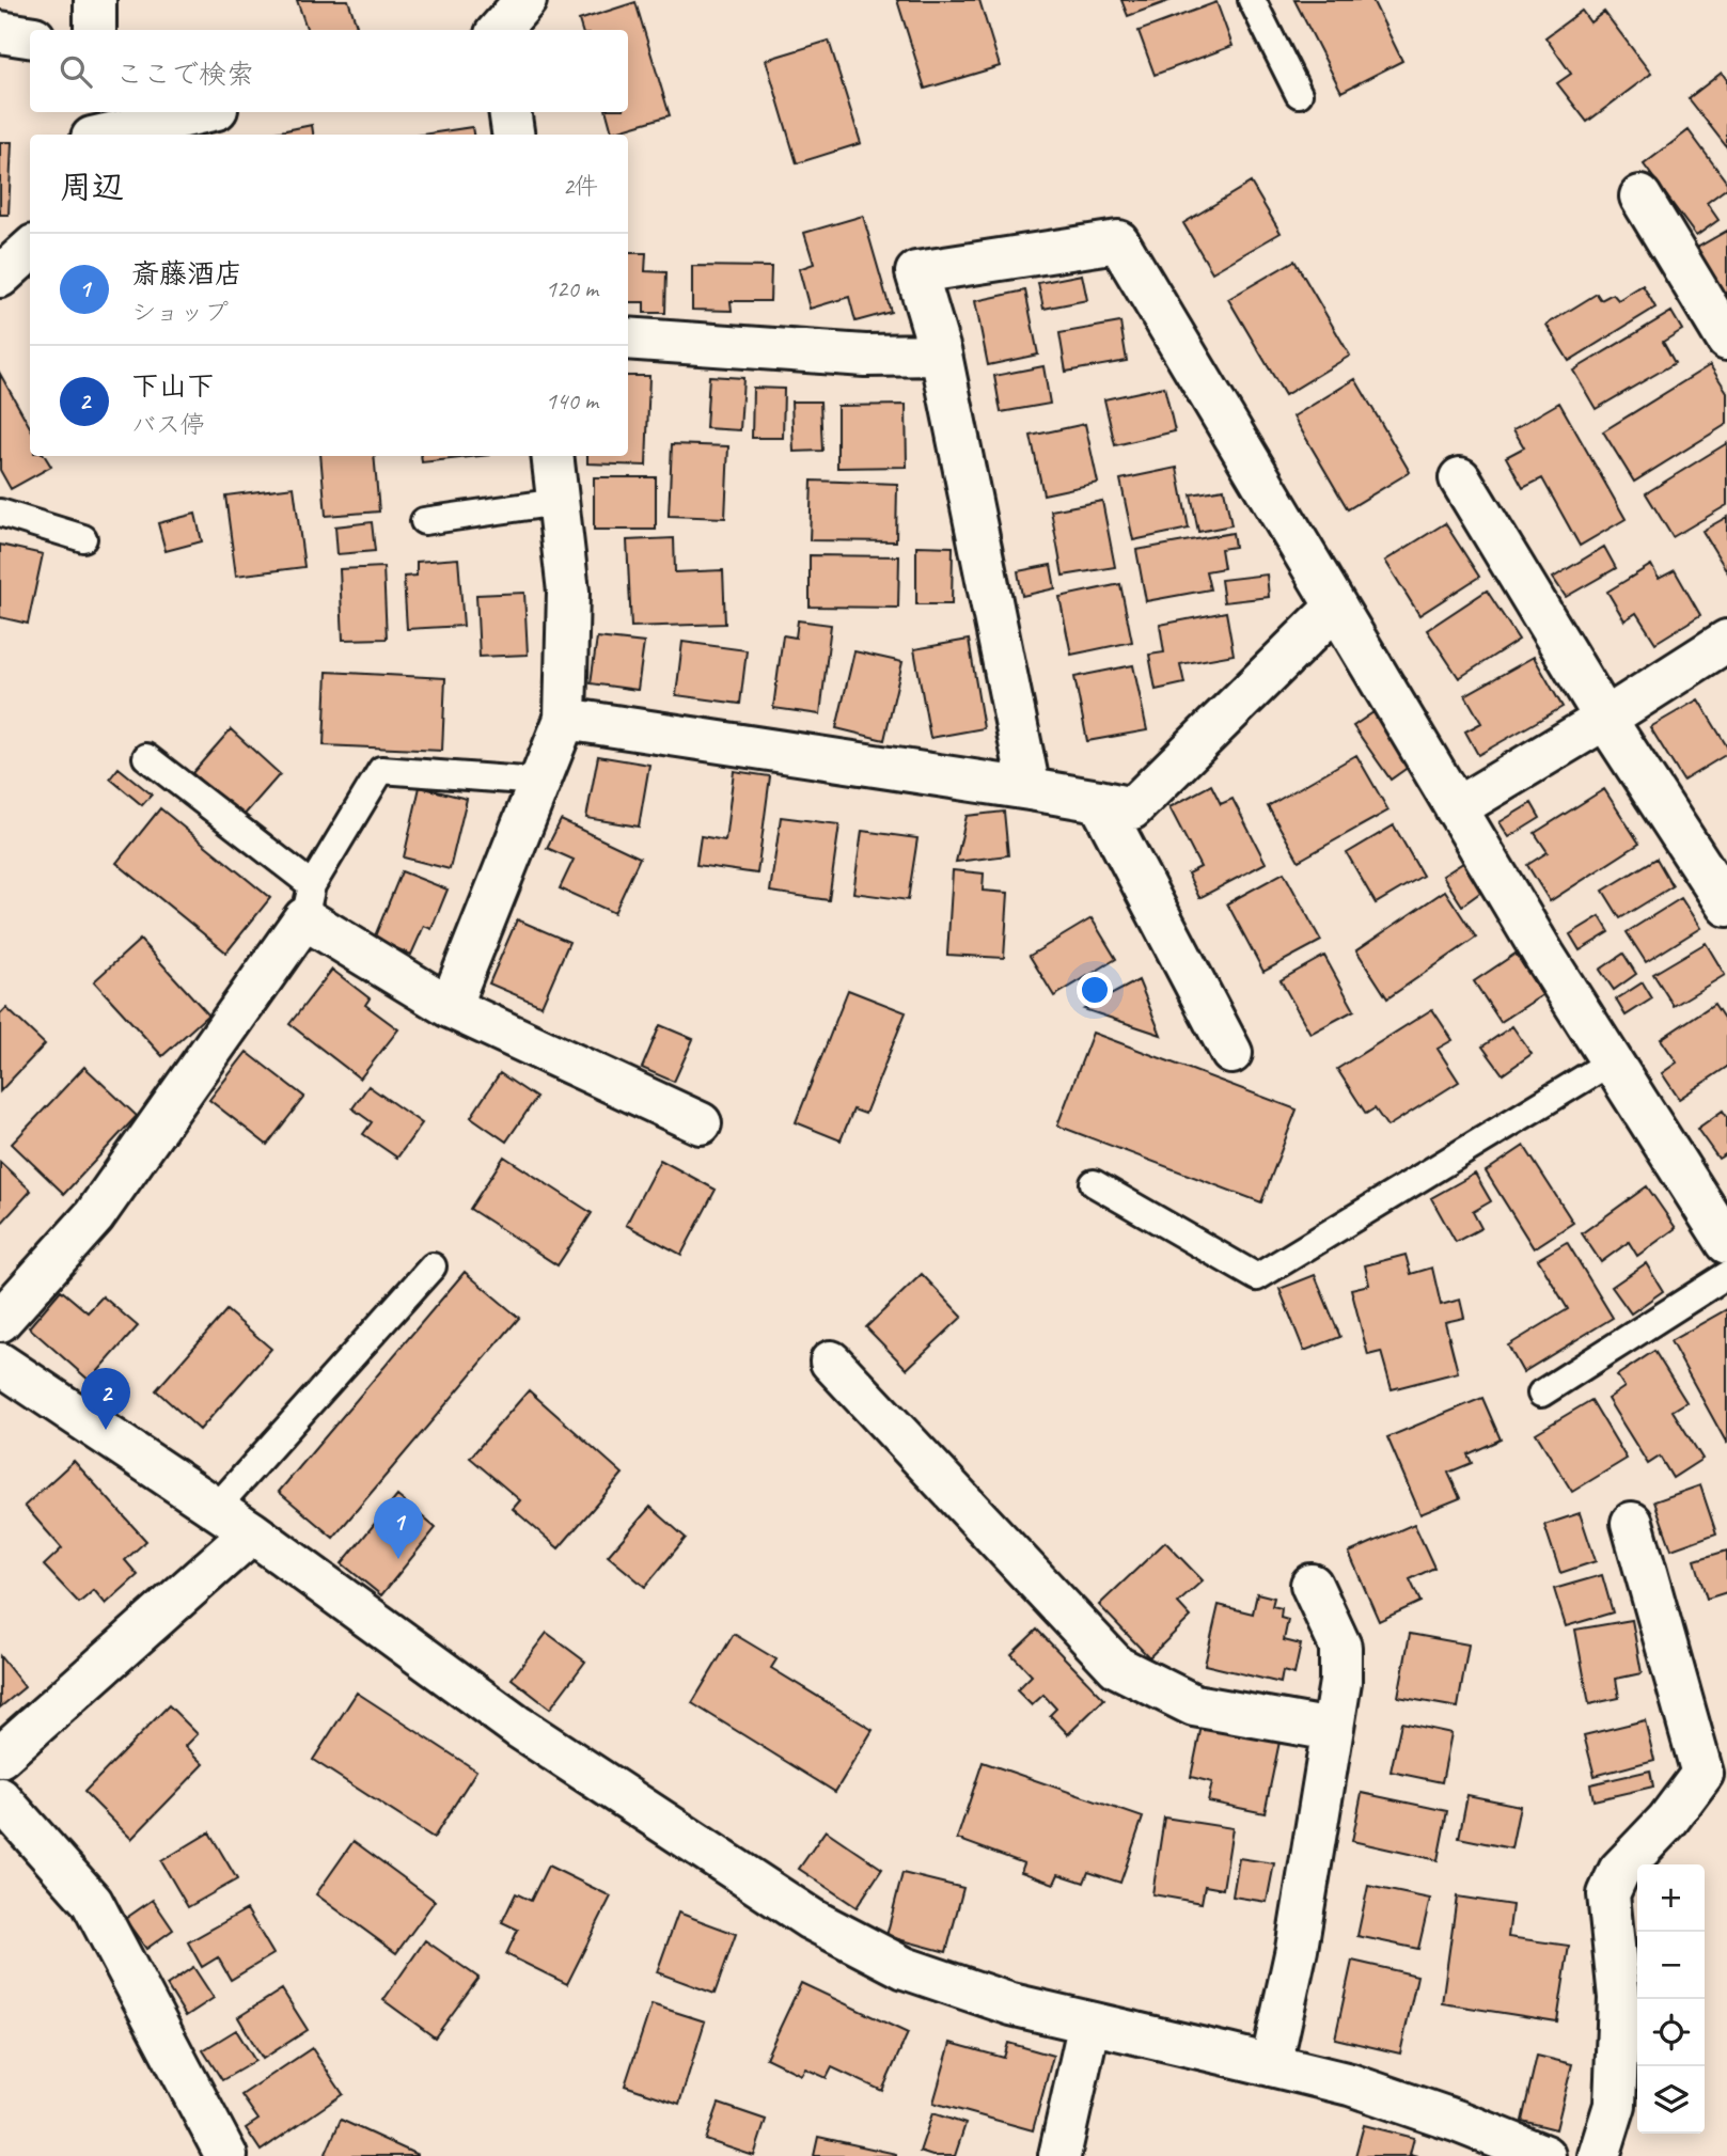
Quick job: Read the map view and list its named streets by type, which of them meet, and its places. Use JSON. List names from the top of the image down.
{
  "page": {
    "search": "ここで検索",
    "heading": ["周辺", "2件"],
    "list": [
      {
        "mark": "1",
        "name": "斎藤酒店",
        "note": "ショップ",
        "value": "120 m"
      },
      {
        "mark": "2",
        "name": "下山下",
        "note": "バス停",
        "value": "140 m"
      }
    ],
    "pins": ["2", "1"],
    "map_buttons": ["+", "−"]
  }
}
